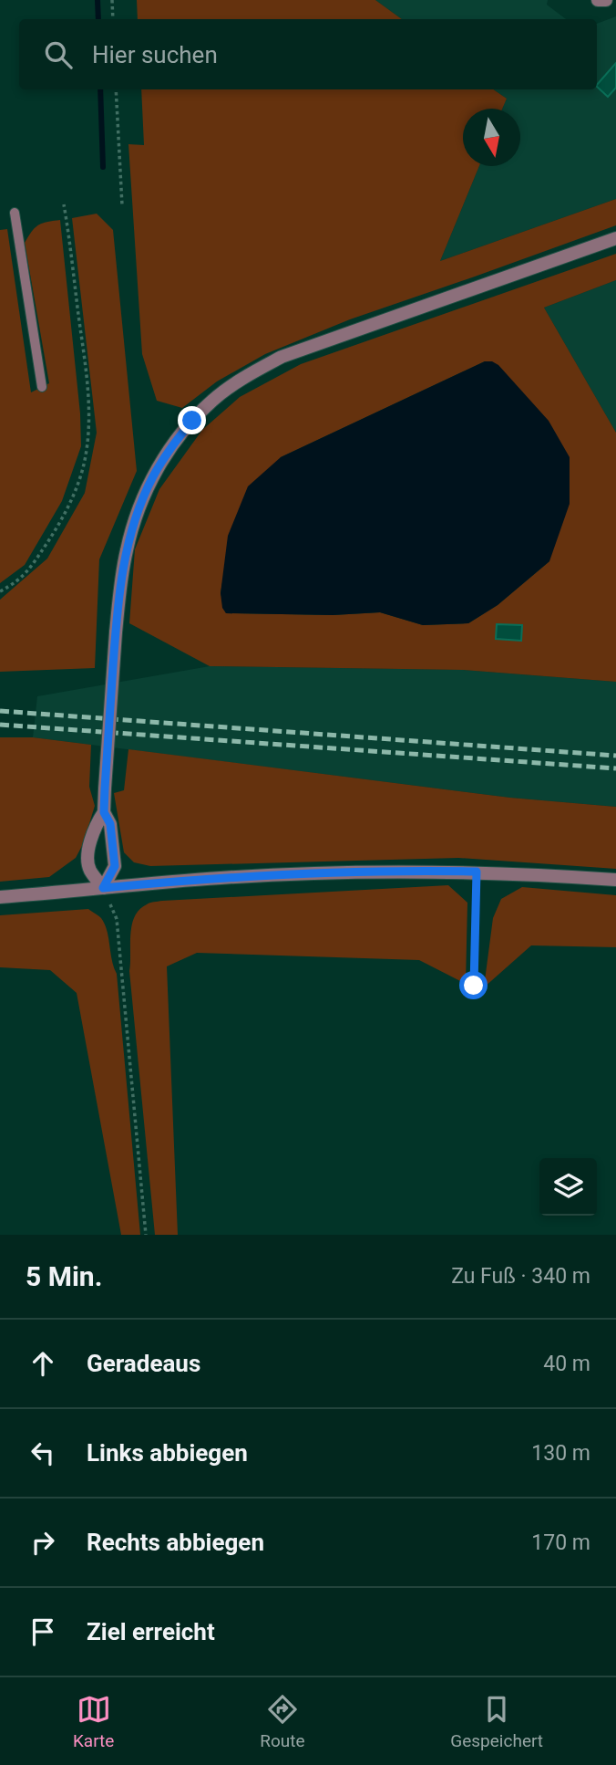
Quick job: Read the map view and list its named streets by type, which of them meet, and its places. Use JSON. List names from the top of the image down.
{
  "north": "bottom",
  "page": {
    "search": "Hier suchen",
    "heading": ["5 Min.", "Zu Fuß · 340 m"],
    "list": [
      ["Geradeaus", "40 m"],
      ["Links abbiegen", "130 m"],
      ["Rechts abbiegen", "170 m"],
      "Ziel erreicht"
    ],
    "nav": ["Karte", "Route", "Gespeichert"]
  }
}
